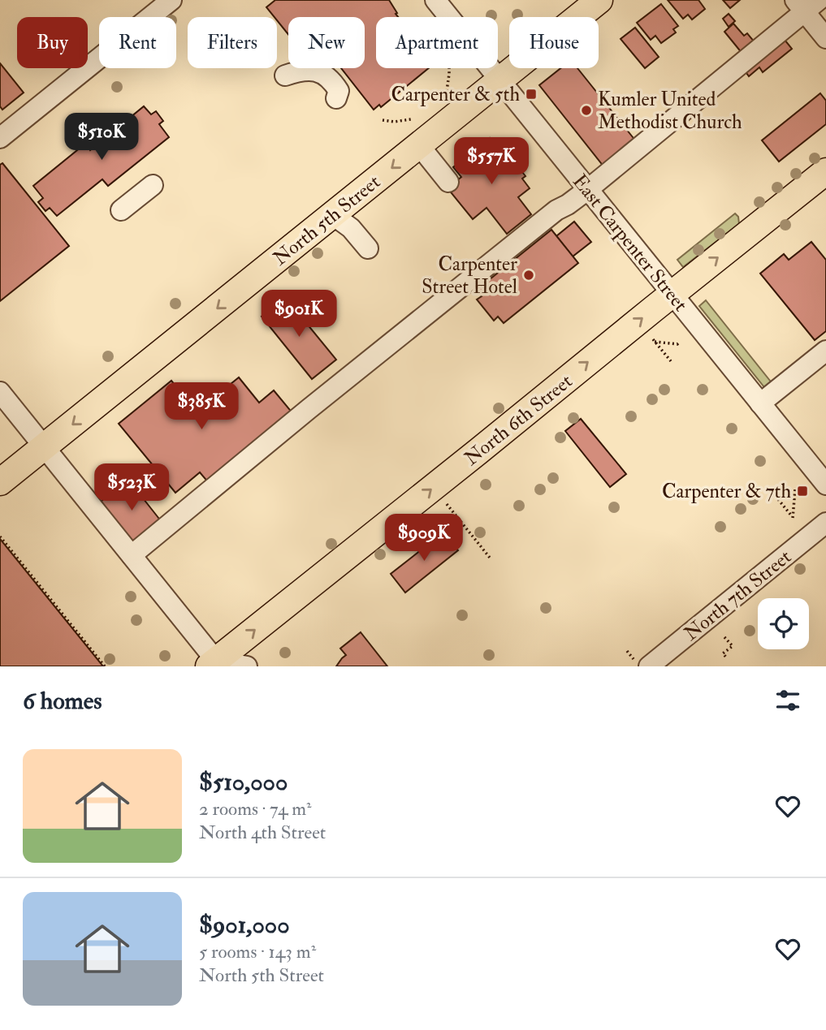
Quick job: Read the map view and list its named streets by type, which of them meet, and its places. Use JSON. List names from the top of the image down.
{
  "streets": {
    "main road": ["North 5th Street", "North 6th Street"],
    "street": ["East Carpenter Street", "North 7th Street"]
  },
  "crossings": [
    ["North 5th Street", "East Carpenter Street"],
    ["East Carpenter Street", "North 6th Street"]
  ],
  "one_way": ["North 5th Street", "North 6th Street"],
  "places": {
    "transit": ["Carpenter & 5th", "Carpenter & 7th"],
    "other": ["Kumler United Methodist Church", "Carpenter Street Hotel"]
  },
  "page": {
    "chip": [
      "Buy",
      "Rent",
      "Filters",
      "New",
      "Apartment",
      "House"
    ],
    "price": [
      "$510K",
      "$557K",
      "$901K",
      "$385K",
      "$523K",
      "$909K"
    ],
    "heading": "6 homes",
    "list": [
      {
        "name": "$510,000",
        "note": "2 rooms · 74 m² · North 4th Street"
      },
      {
        "name": "$901,000",
        "note": "5 rooms · 143 m² · North 5th Street"
      }
    ]
  }
}
